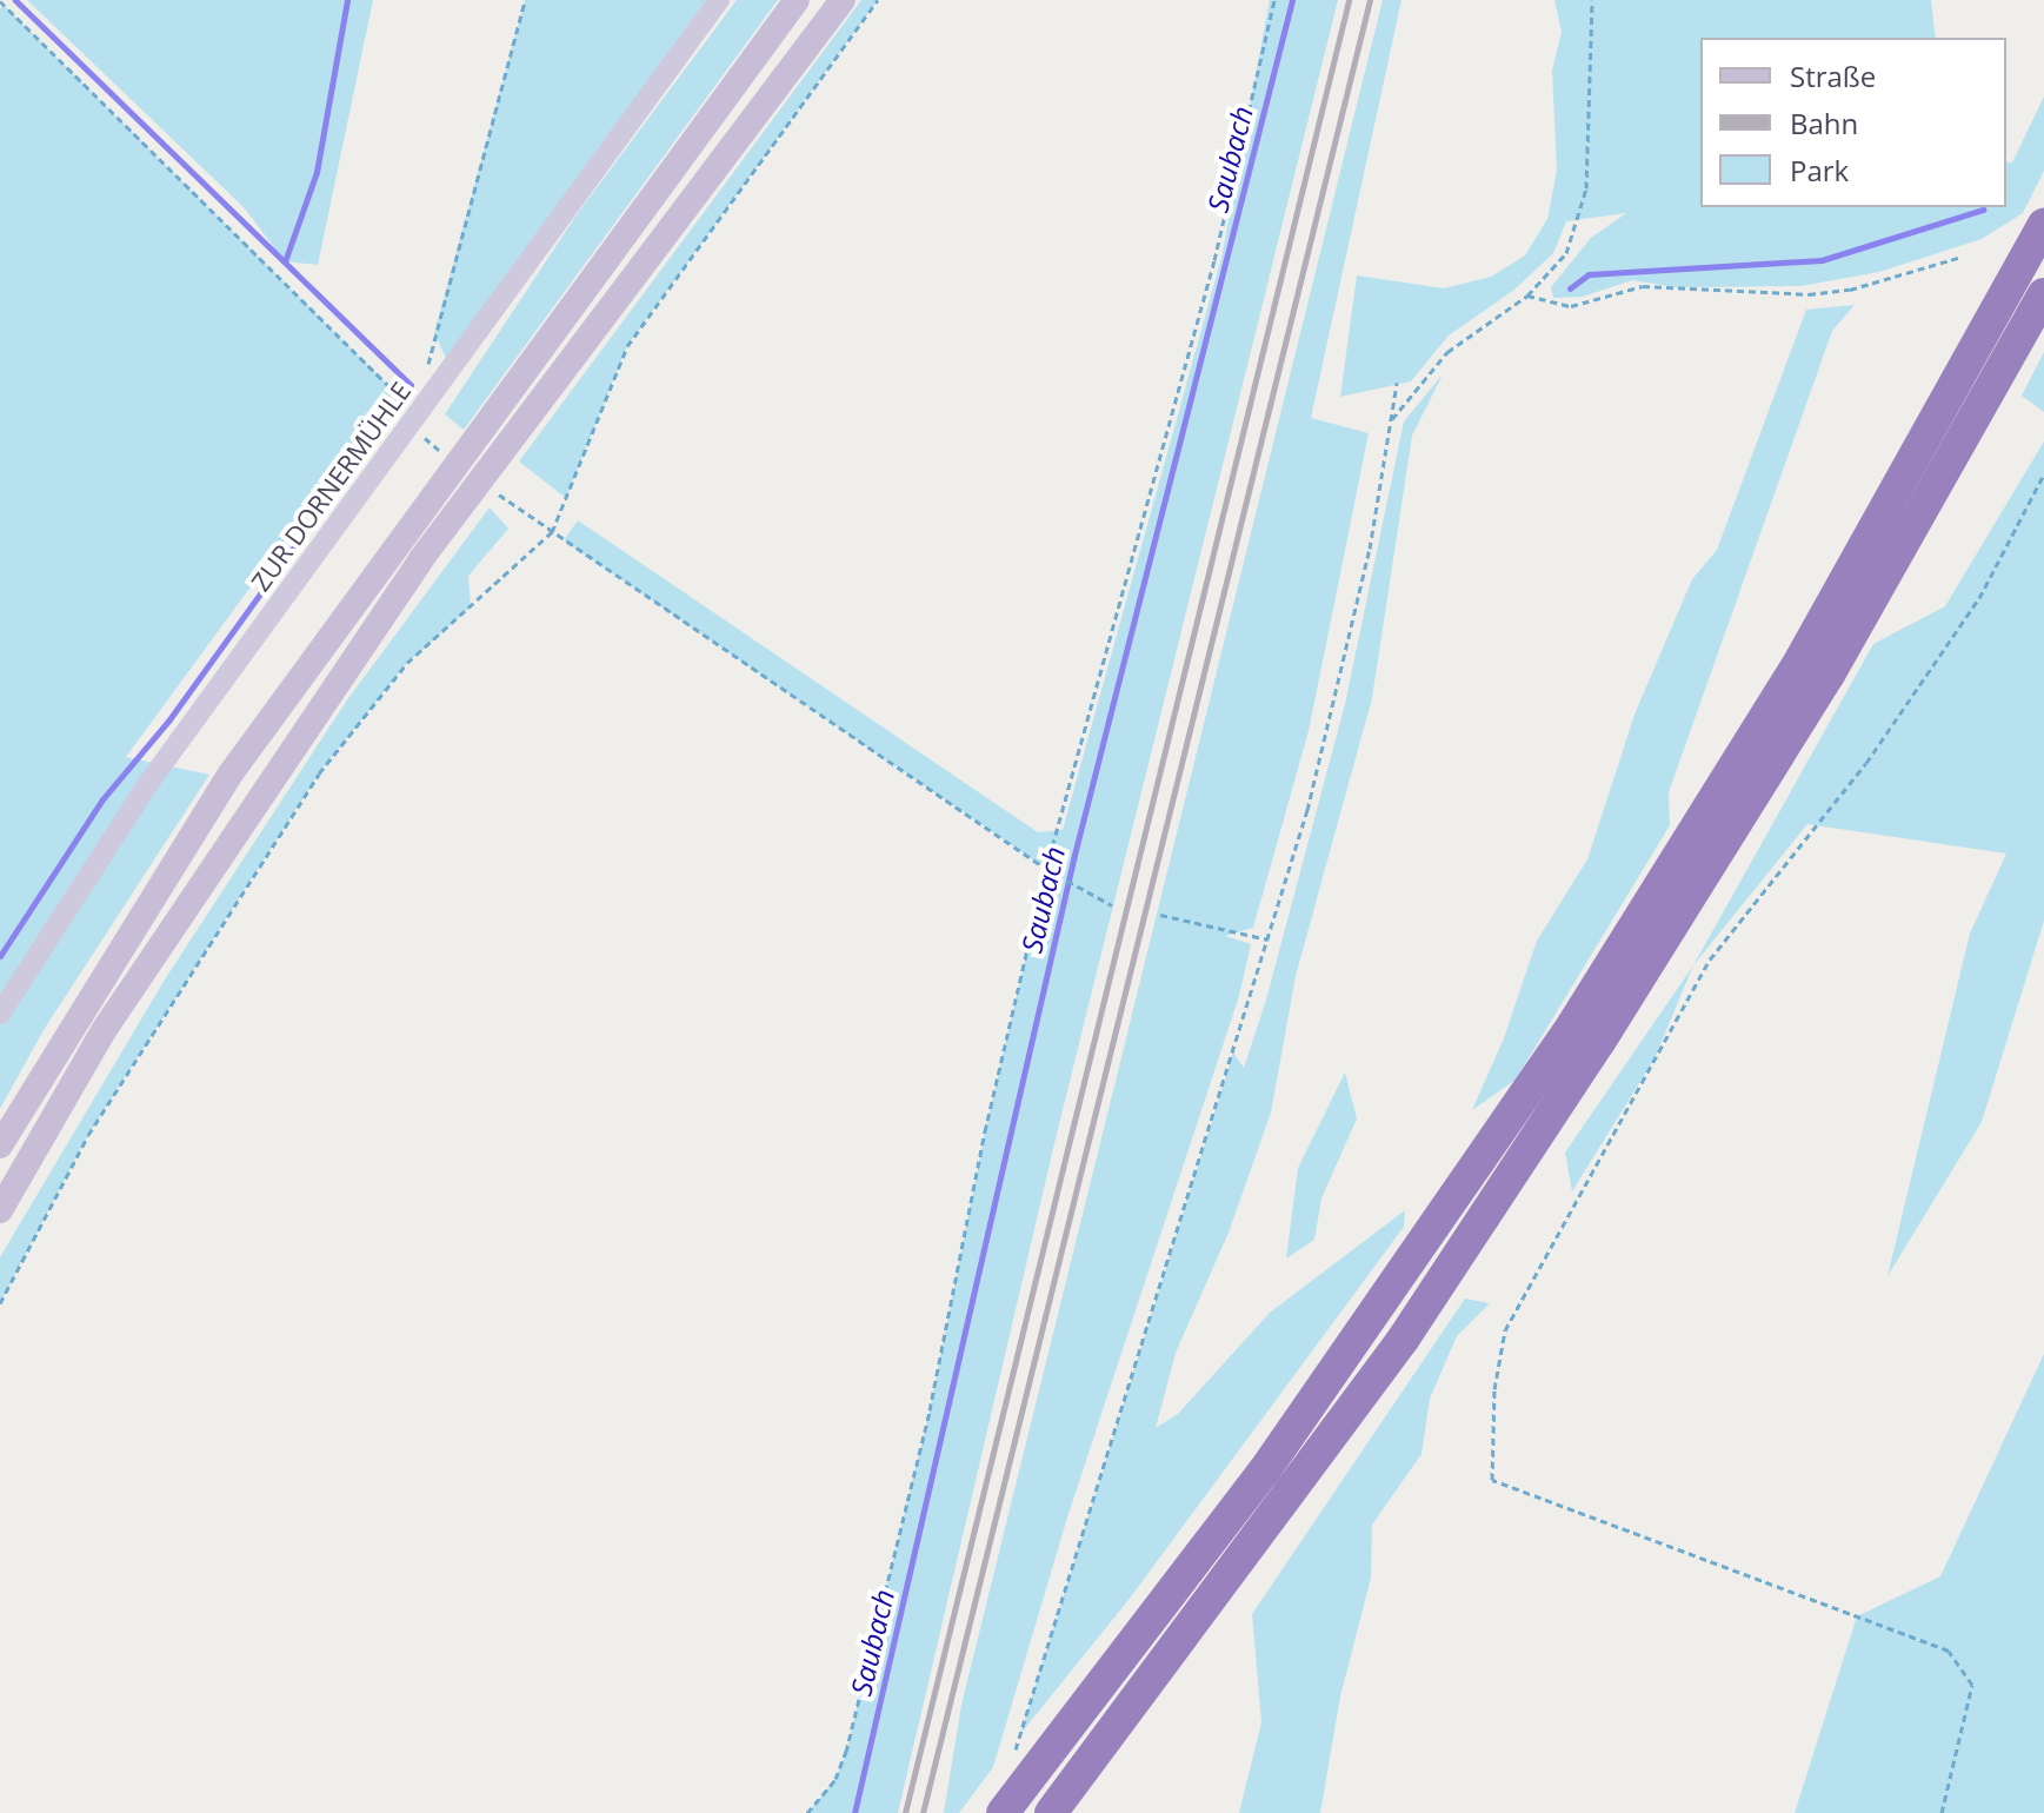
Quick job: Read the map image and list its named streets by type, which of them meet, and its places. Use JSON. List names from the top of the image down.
{
  "streets": {
    "street": ["ZUR DORNERMÜHLE"]
  },
  "water": ["Saubach"],
  "legend": ["Straße", "Bahn", "Park"]
}
